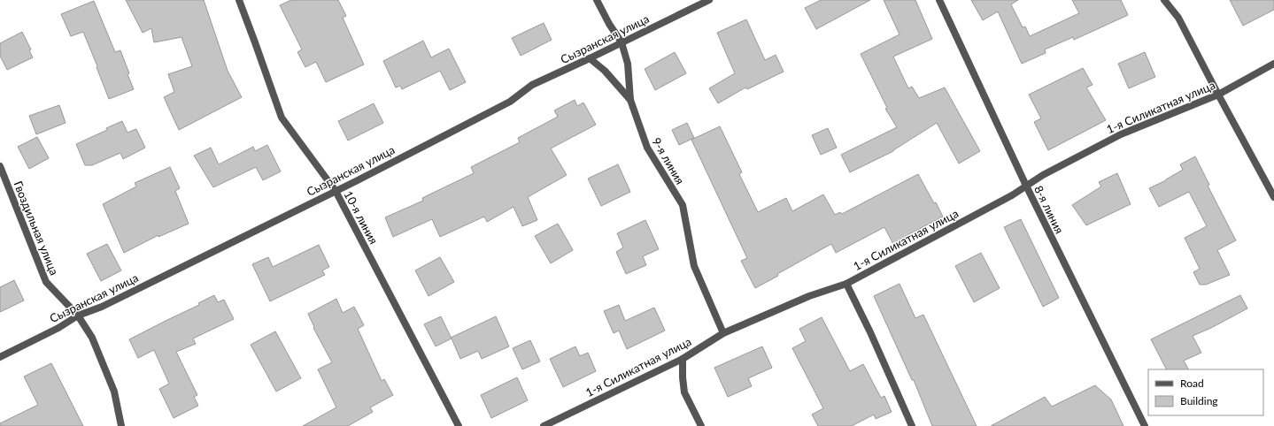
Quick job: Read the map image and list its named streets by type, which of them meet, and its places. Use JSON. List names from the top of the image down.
{
  "streets": {
    "street": [
      "Сызранская улица",
      "1-я Силикатная улица",
      "9-я линия",
      "8-я линия",
      "10-я линия",
      "Гвоздильная улица"
    ]
  },
  "crossings": [
    ["Сызранская улица", "9-я линия"],
    ["Сызранская улица", "10-я линия"],
    ["Сызранская улица", "Гвоздильная улица"],
    ["1-я Силикатная улица", "9-я линия"],
    ["1-я Силикатная улица", "8-я линия"]
  ],
  "legend": ["Road", "Building"]
}
